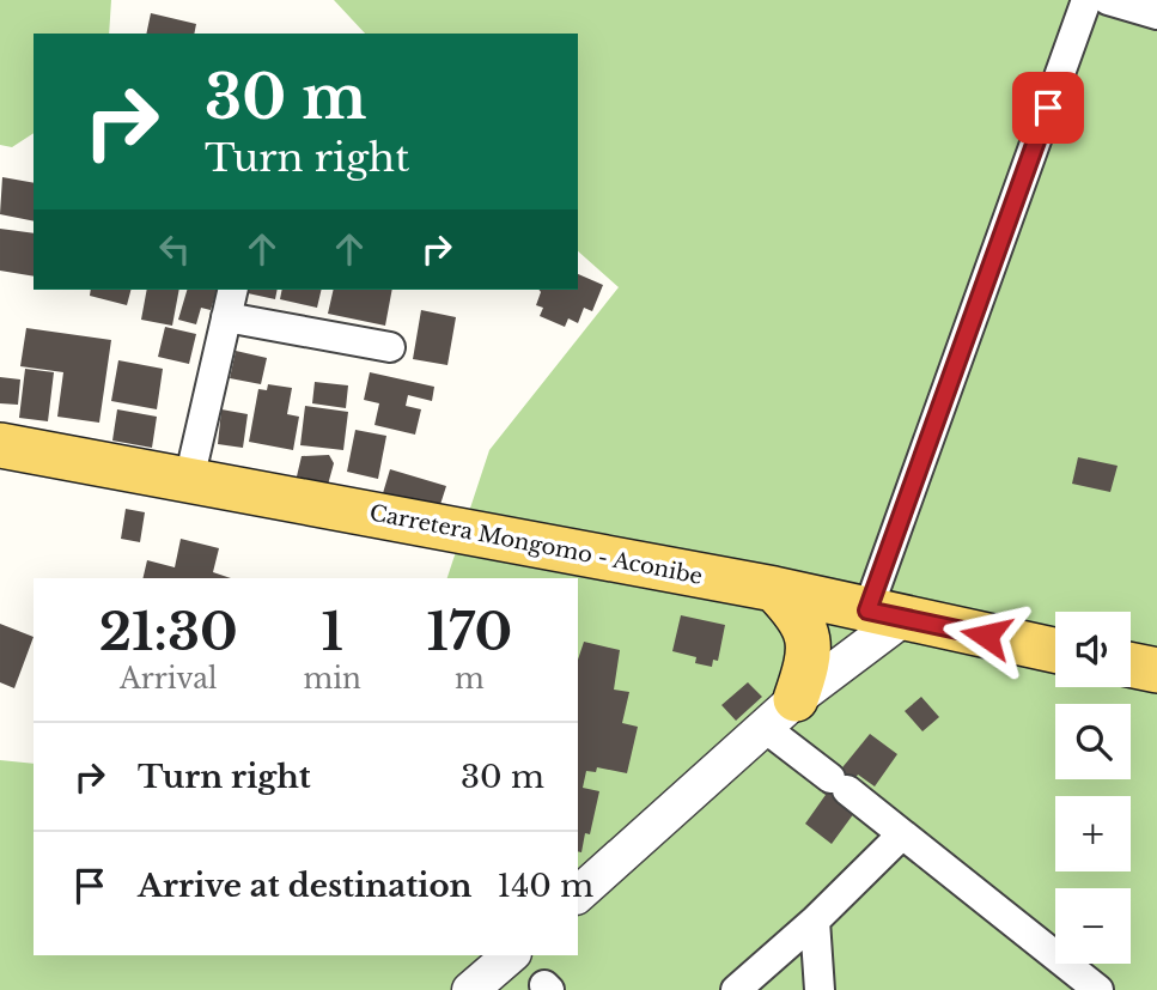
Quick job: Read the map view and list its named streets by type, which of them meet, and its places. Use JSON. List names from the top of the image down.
{
  "streets": {
    "main road": ["Carretera Mongomo - Aconibe"]
  },
  "page": {
    "turn": ["30 m", "Turn right"],
    "eta": [
      "21:30",
      "Arrival",
      "1",
      "min",
      "170",
      "m"
    ],
    "map_buttons": ["+", "−"],
    "list": [
      {
        "name": "Turn right",
        "value": "30 m"
      },
      {
        "name": "Arrive at destination",
        "value": "140 m"
      }
    ]
  }
}
